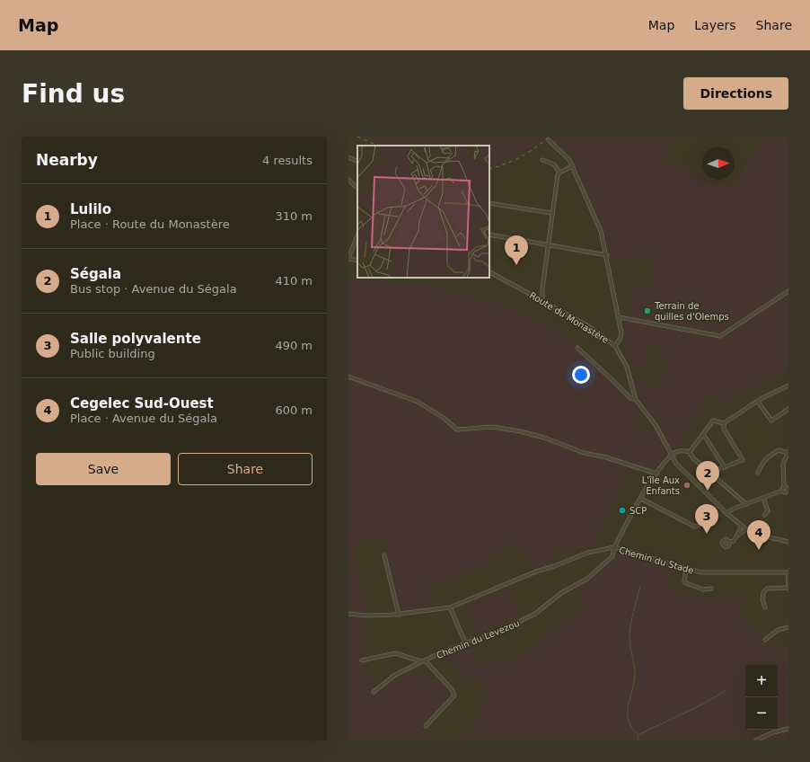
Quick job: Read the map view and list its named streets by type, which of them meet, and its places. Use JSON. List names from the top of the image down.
{
  "streets": {
    "street": ["Route du Monastère", "Chemin du Stade", "Chemin du Levezou"]
  },
  "crossings": [
    ["Chemin du Stade", "Chemin du Levezou"]
  ],
  "places": ["Terrain de quilles d'Olemps", "L'île Aux Enfants", "SCP"],
  "north": "right",
  "page": {
    "header": "Map",
    "nav": ["Map", "Layers", "Share"],
    "buttons": [
      "Directions",
      ["Save", "Share"]
    ],
    "title": "Find us",
    "heading": ["Nearby", "4 results"],
    "list": [
      {
        "mark": "1",
        "name": "Lulilo",
        "note": "Place · Route du Monastère",
        "value": "310 m"
      },
      {
        "mark": "2",
        "name": "Ségala",
        "note": "Bus stop · Avenue du Ségala",
        "value": "410 m"
      },
      {
        "mark": "3",
        "name": "Salle polyvalente",
        "note": "Public building",
        "value": "490 m"
      },
      {
        "mark": "4",
        "name": "Cegelec Sud-Ouest",
        "note": "Place · Avenue du Ségala",
        "value": "600 m"
      }
    ],
    "pins": [
      "1",
      "2",
      "3",
      "4"
    ],
    "map_buttons": ["+", "−"]
  }
}
